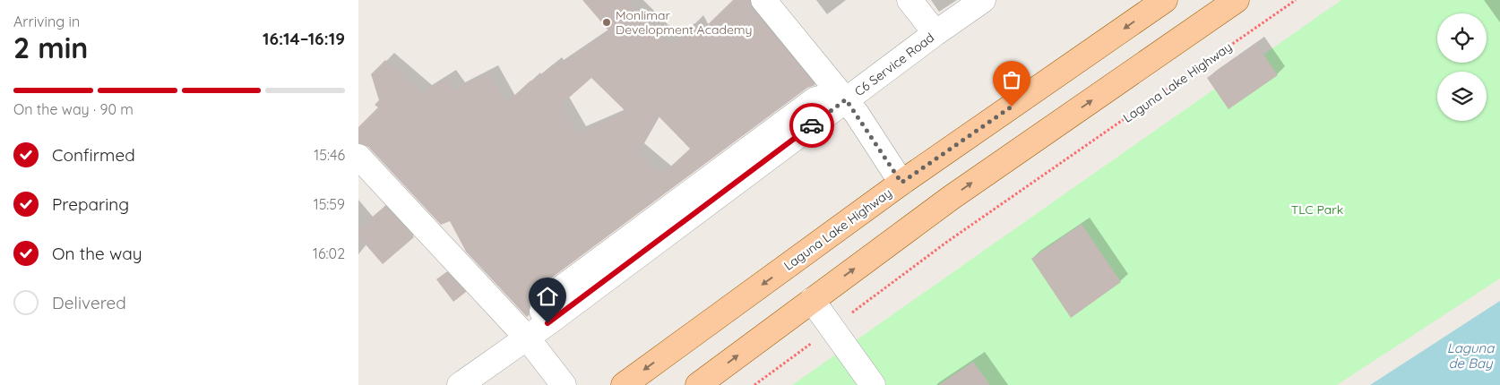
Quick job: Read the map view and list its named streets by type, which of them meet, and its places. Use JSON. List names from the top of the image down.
{
  "streets": {
    "main road": ["Laguna Lake Highway"],
    "street": ["C6 Service Road"]
  },
  "water": ["Laguna de Bay"],
  "parks": ["TLC Park"],
  "places": ["Monlimar Development Academy"],
  "page": {
    "heading": ["2 min", "Arriving in", "16:14–16:19"],
    "bar": "On the way · 90 m",
    "list": [
      ["Confirmed", "15:46"],
      ["Preparing", "15:59"],
      ["On the way", "16:02"],
      "Delivered"
    ]
  }
}
